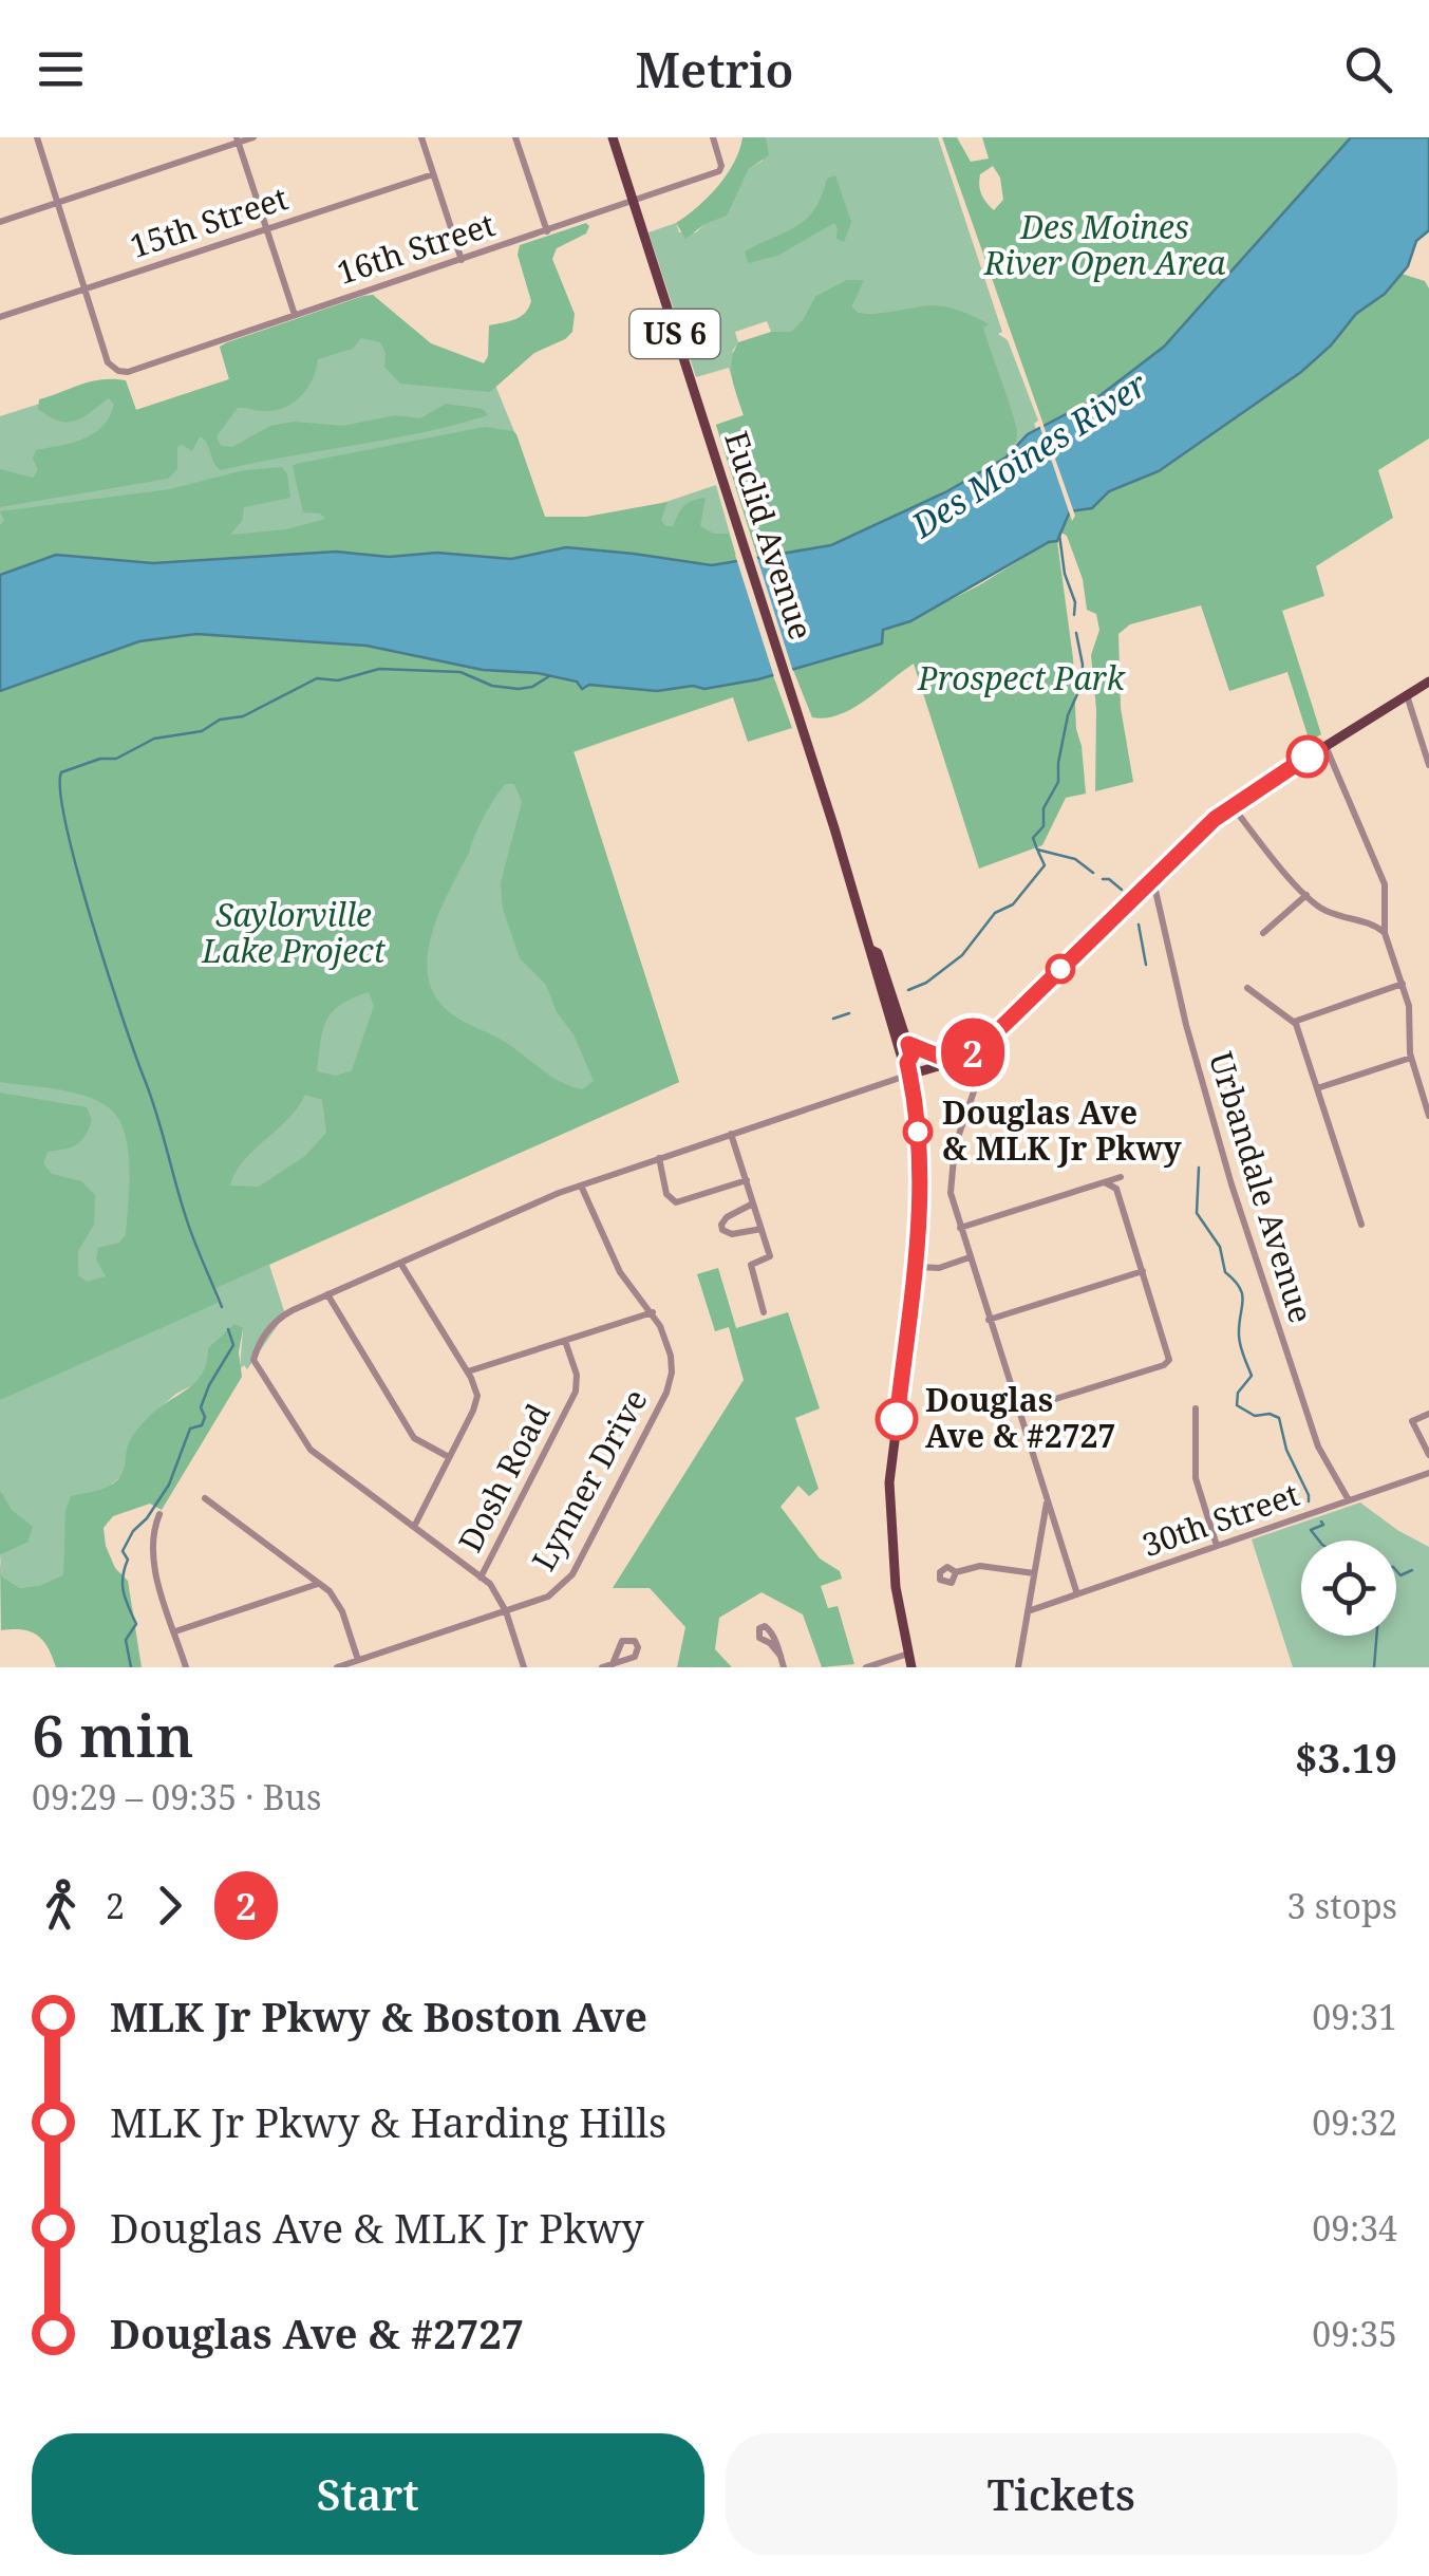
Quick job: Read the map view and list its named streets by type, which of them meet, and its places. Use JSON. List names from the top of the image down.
{
  "streets": {
    "main road": ["US 6", "Euclid Avenue"],
    "street": [
      "15th Street",
      "16th Street",
      "Urbandale Avenue",
      "Dosh Road",
      "Lynner Drive",
      "30th Street"
    ]
  },
  "crossings": [
    ["15th Street", "16th Street"],
    ["16th Street", "Euclid Avenue"],
    ["US 6", "Euclid Avenue"],
    ["Urbandale Avenue", "30th Street"]
  ],
  "water": ["Des Moines River"],
  "parks": ["Des Moines River Open Area", "Prospect Park", "Saylorville Lake Project"],
  "places": ["Douglas Ave & MLK Jr Pkwy", "Douglas Ave & #2727"],
  "lines": ["bus line 2"],
  "page": {
    "header": "Metrio",
    "on_map": "2",
    "heading": ["6 min", "09:29 – 09:35 · Bus", "$3.19"],
    "legs": ["2", "2", "3 stops"],
    "list": [
      {
        "name": "MLK Jr Pkwy & Boston Ave",
        "value": "09:31"
      },
      {
        "name": "MLK Jr Pkwy & Harding Hills",
        "value": "09:32"
      },
      {
        "name": "Douglas Ave & MLK Jr Pkwy",
        "value": "09:34"
      },
      {
        "name": "Douglas Ave & #2727",
        "value": "09:35"
      }
    ],
    "buttons": ["Start", "Tickets"]
  }
}
